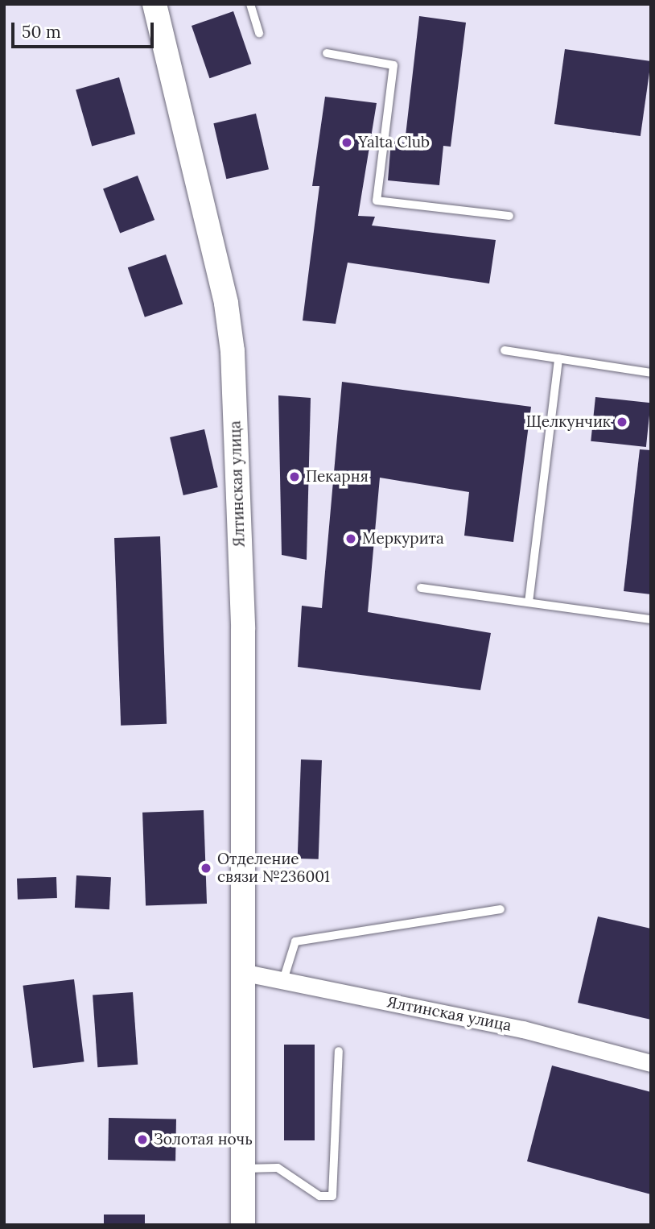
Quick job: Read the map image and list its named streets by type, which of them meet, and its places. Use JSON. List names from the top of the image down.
{
  "streets": {
    "street": ["Ялтинская улица"]
  },
  "places": [
    "Yalta Club",
    "Щелкунчик",
    "Пекарня",
    "Меркурита",
    "Отделение связи №236001",
    "Золотая ночь"
  ],
  "scale_bar": "50 m"
}
